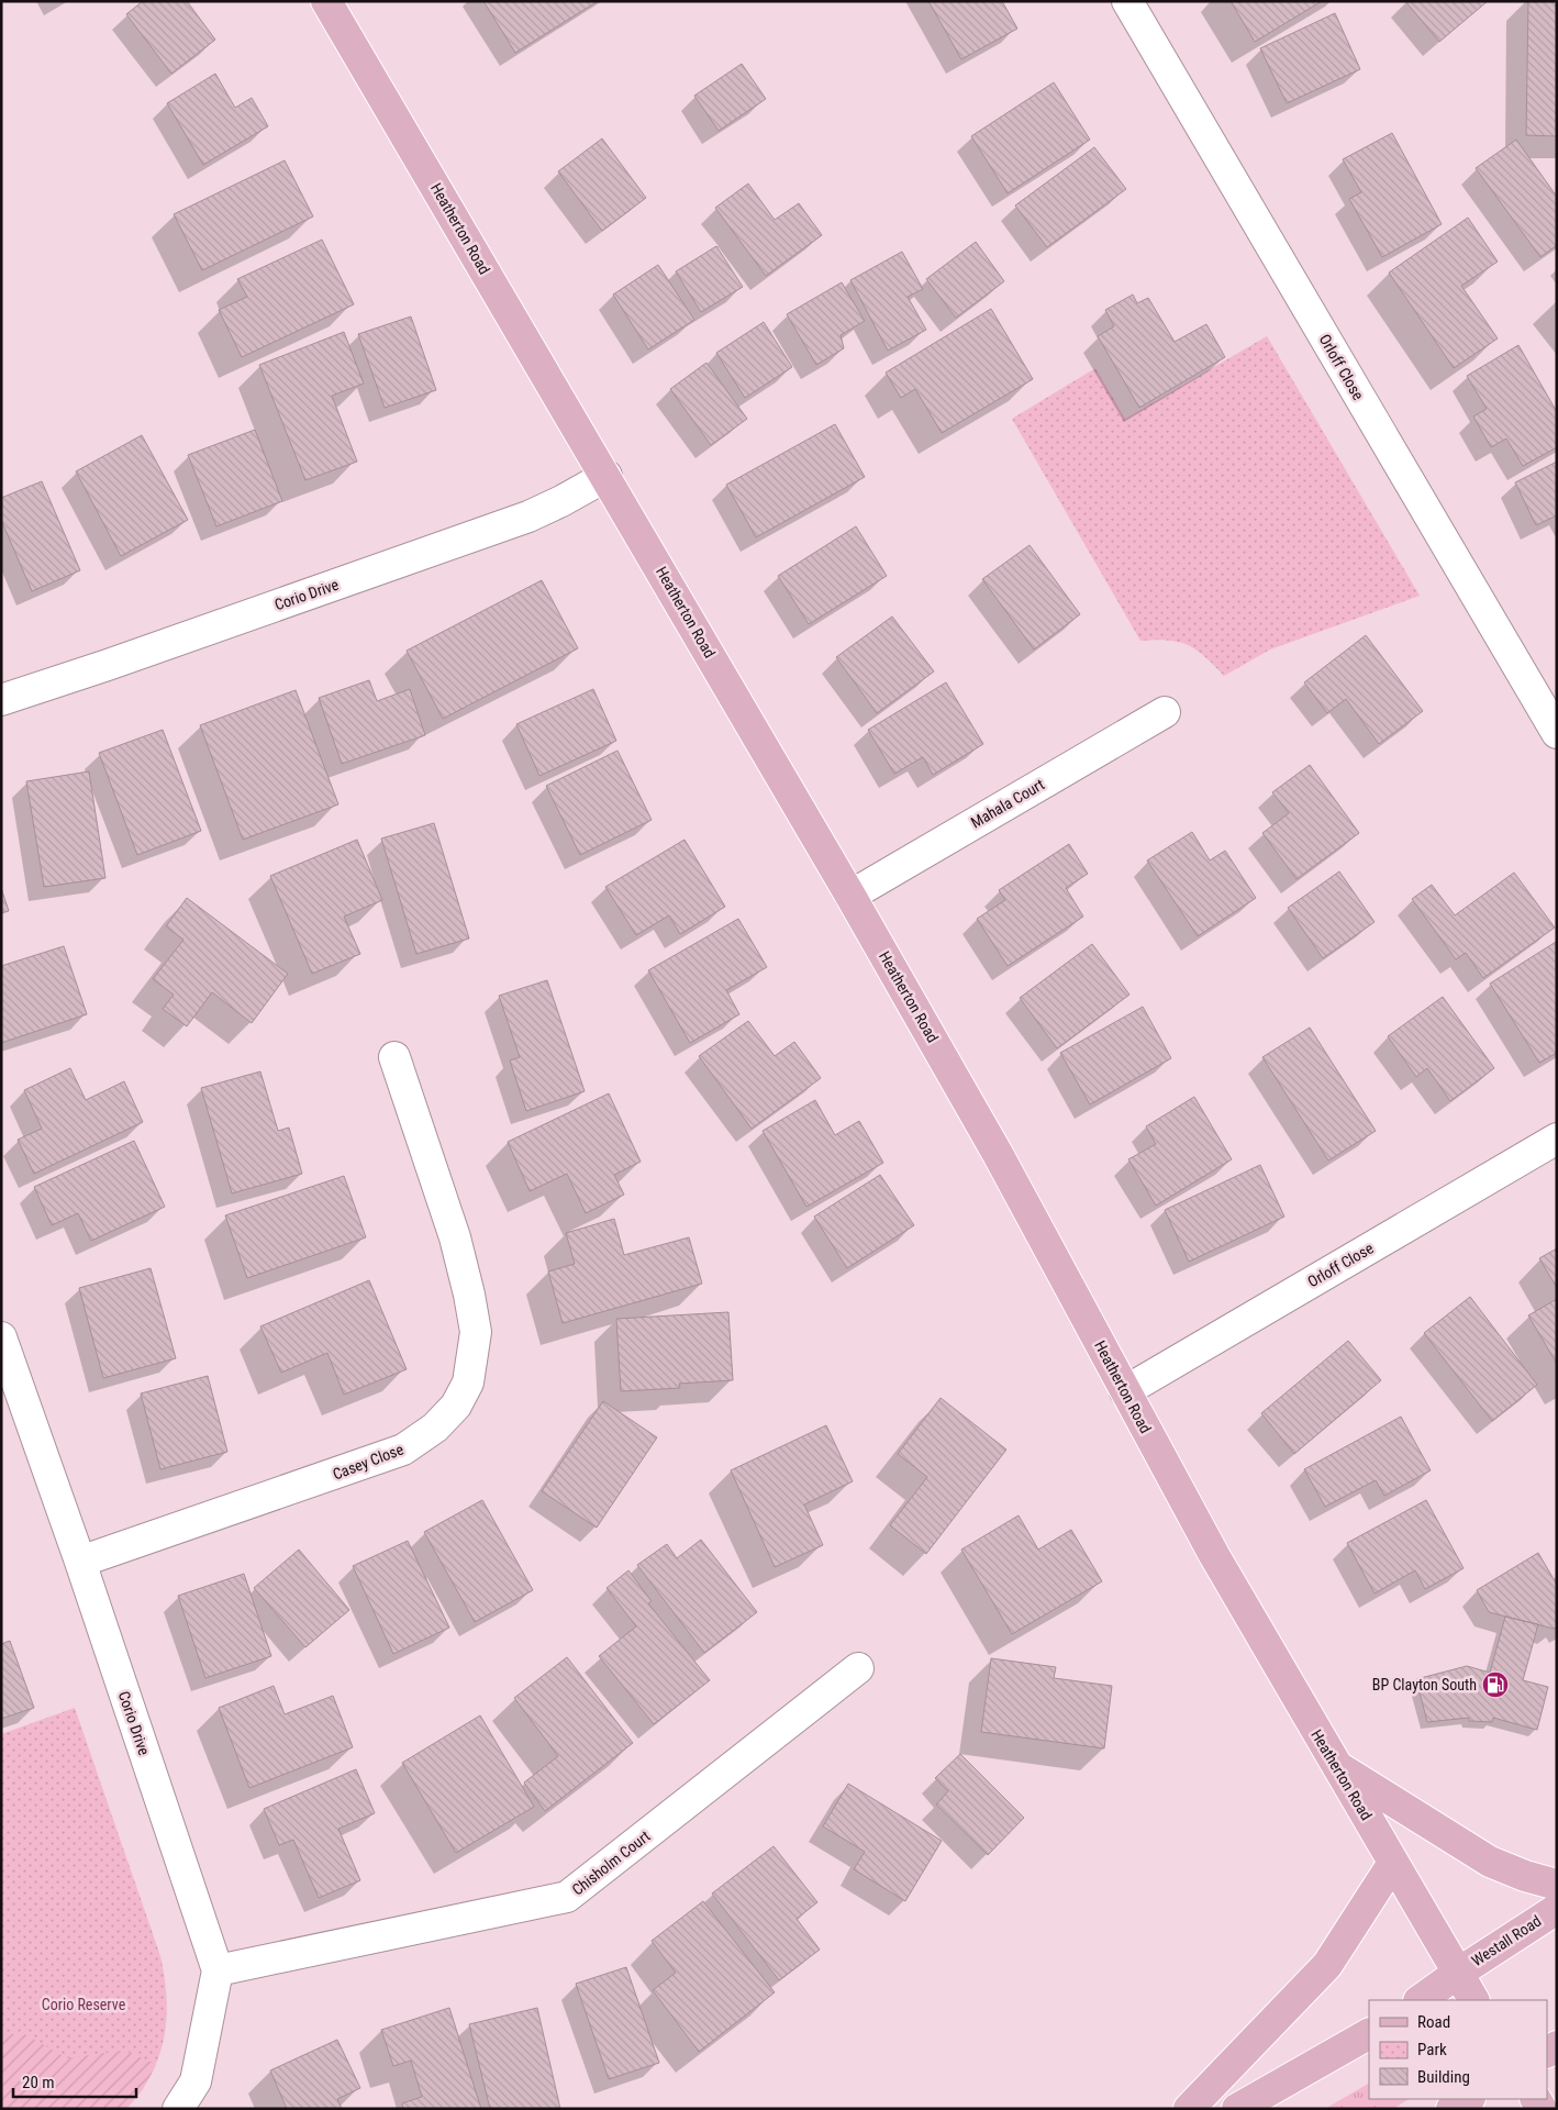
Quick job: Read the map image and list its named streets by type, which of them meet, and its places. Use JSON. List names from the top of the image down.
{
  "streets": {
    "main road": ["Heatherton Road", "Westall Road"],
    "street": [
      "Orloff Close",
      "Corio Drive",
      "Mahala Court",
      "Casey Close",
      "Chisholm Court"
    ]
  },
  "crossings": [
    ["Heatherton Road", "Orloff Close"],
    ["Heatherton Road", "Corio Drive"],
    ["Heatherton Road", "Mahala Court"],
    ["Heatherton Road", "Westall Road"],
    ["Corio Drive", "Casey Close"],
    ["Corio Drive", "Chisholm Court"]
  ],
  "parks": ["Corio Reserve"],
  "places": {
    "fuel station": ["BP Clayton South"]
  },
  "legend": ["Road", "Park", "Building"],
  "scale_bar": "20 m"
}
